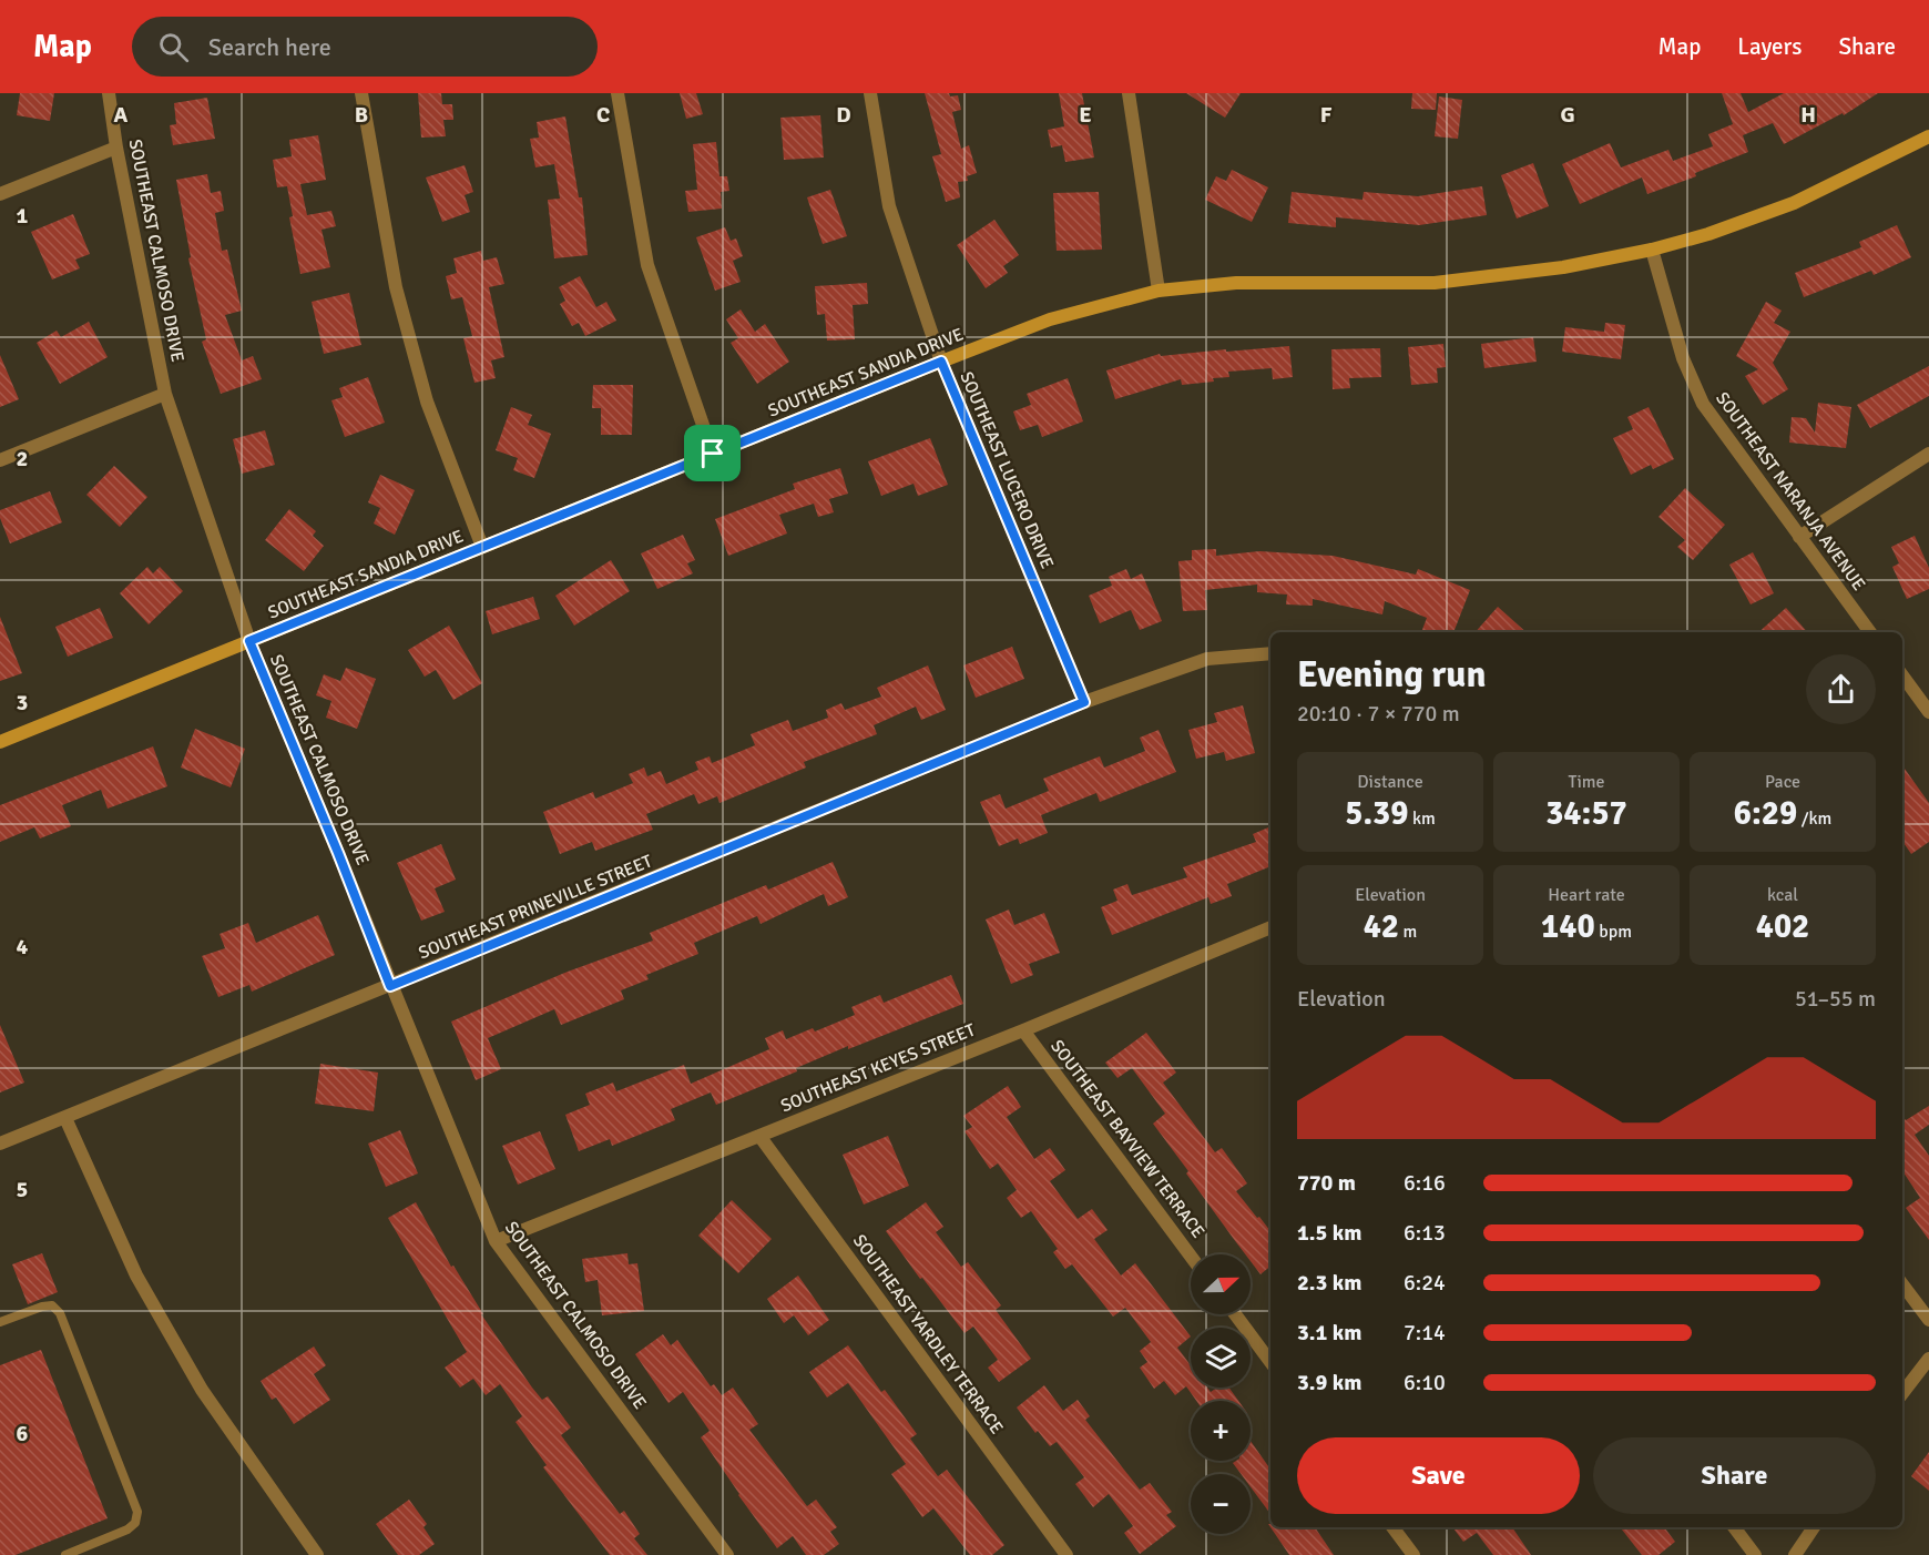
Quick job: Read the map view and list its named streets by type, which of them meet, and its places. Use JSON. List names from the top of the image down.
{
  "streets": {
    "street": [
      "SOUTHEAST CALMOSO DRIVE",
      "SOUTHEAST SANDIA DRIVE",
      "SOUTHEAST LUCERO DRIVE",
      "SOUTHEAST NARANJA AVENUE",
      "SOUTHEAST PRINEVILLE STREET",
      "SOUTHEAST KEYES STREET",
      "SOUTHEAST BAYVIEW TERRACE",
      "SOUTHEAST YARDLEY TERRACE"
    ]
  },
  "crossings": [
    ["SOUTHEAST CALMOSO DRIVE", "SOUTHEAST SANDIA DRIVE"],
    ["SOUTHEAST CALMOSO DRIVE", "SOUTHEAST PRINEVILLE STREET"],
    ["SOUTHEAST CALMOSO DRIVE", "SOUTHEAST KEYES STREET"],
    ["SOUTHEAST SANDIA DRIVE", "SOUTHEAST LUCERO DRIVE"],
    ["SOUTHEAST SANDIA DRIVE", "SOUTHEAST NARANJA AVENUE"],
    ["SOUTHEAST LUCERO DRIVE", "SOUTHEAST PRINEVILLE STREET"],
    ["SOUTHEAST KEYES STREET", "SOUTHEAST BAYVIEW TERRACE"],
    ["SOUTHEAST KEYES STREET", "SOUTHEAST YARDLEY TERRACE"]
  ],
  "north": "right",
  "page": {
    "header": "Map",
    "search": "Search here",
    "nav": ["Map", "Layers", "Share"],
    "heading": ["Evening run", "20:10 · 7 × 770 m"],
    "stats": [
      ["Distance", "5.39 km"],
      ["Time", "34:57"],
      ["Pace", "6:29 /km"],
      ["Elevation", "42 m"],
      ["Heart rate", "140 bpm"],
      ["kcal", "402"]
    ],
    "chart": ["Elevation", "51–55 m"],
    "list": [
      {
        "name": "770 m",
        "note": "6:16"
      },
      {
        "name": "1.5 km",
        "note": "6:13"
      },
      {
        "name": "2.3 km",
        "note": "6:24"
      },
      {
        "name": "3.1 km",
        "note": "7:14"
      },
      {
        "name": "3.9 km",
        "note": "6:10"
      }
    ],
    "map_buttons": ["+", "−"],
    "buttons": ["Save", "Share"]
  },
  "grid": {
    "columns": [
      "A",
      "B",
      "C",
      "D",
      "E",
      "F",
      "G",
      "H"
    ],
    "rows": [
      "1",
      "2",
      "3",
      "4",
      "5",
      "6"
    ]
  }
}
